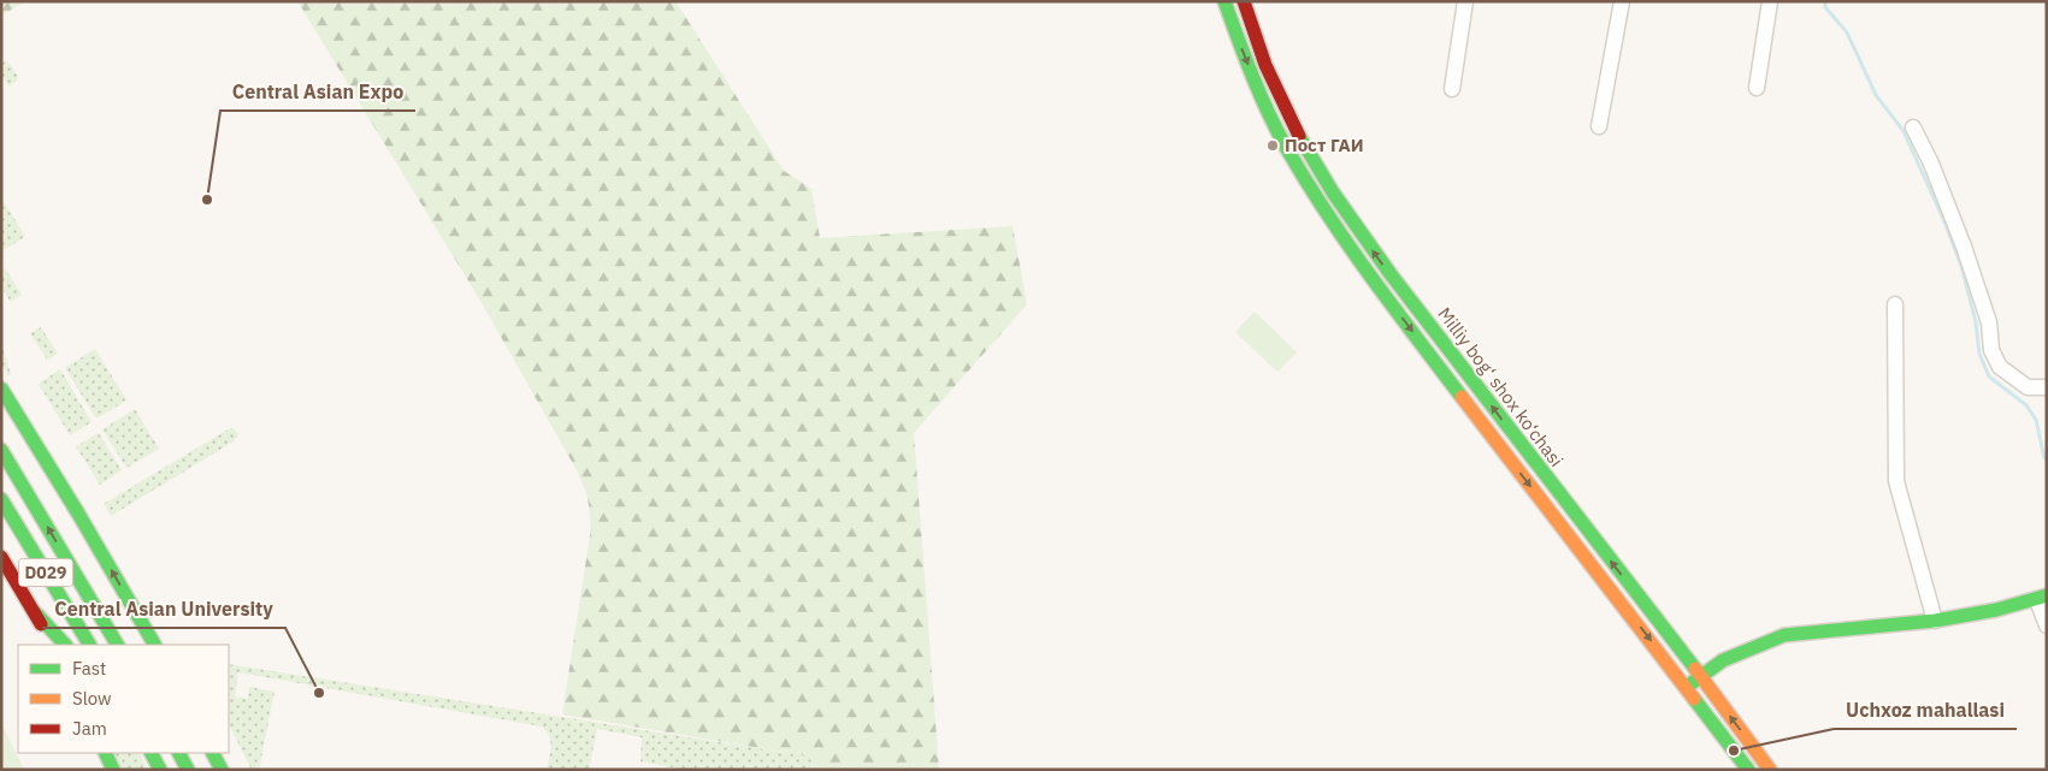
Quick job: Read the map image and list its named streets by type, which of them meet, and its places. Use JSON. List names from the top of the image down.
{
  "streets": {
    "main road": ["Milliy bog‘ shox ko‘chasi", "D029"]
  },
  "places": [
    "Пост ГАИ",
    "Central Asian Expo",
    "Central Asian University",
    "Uchxoz mahallasi"
  ],
  "legend": ["Fast", "Slow", "Jam"]
}
